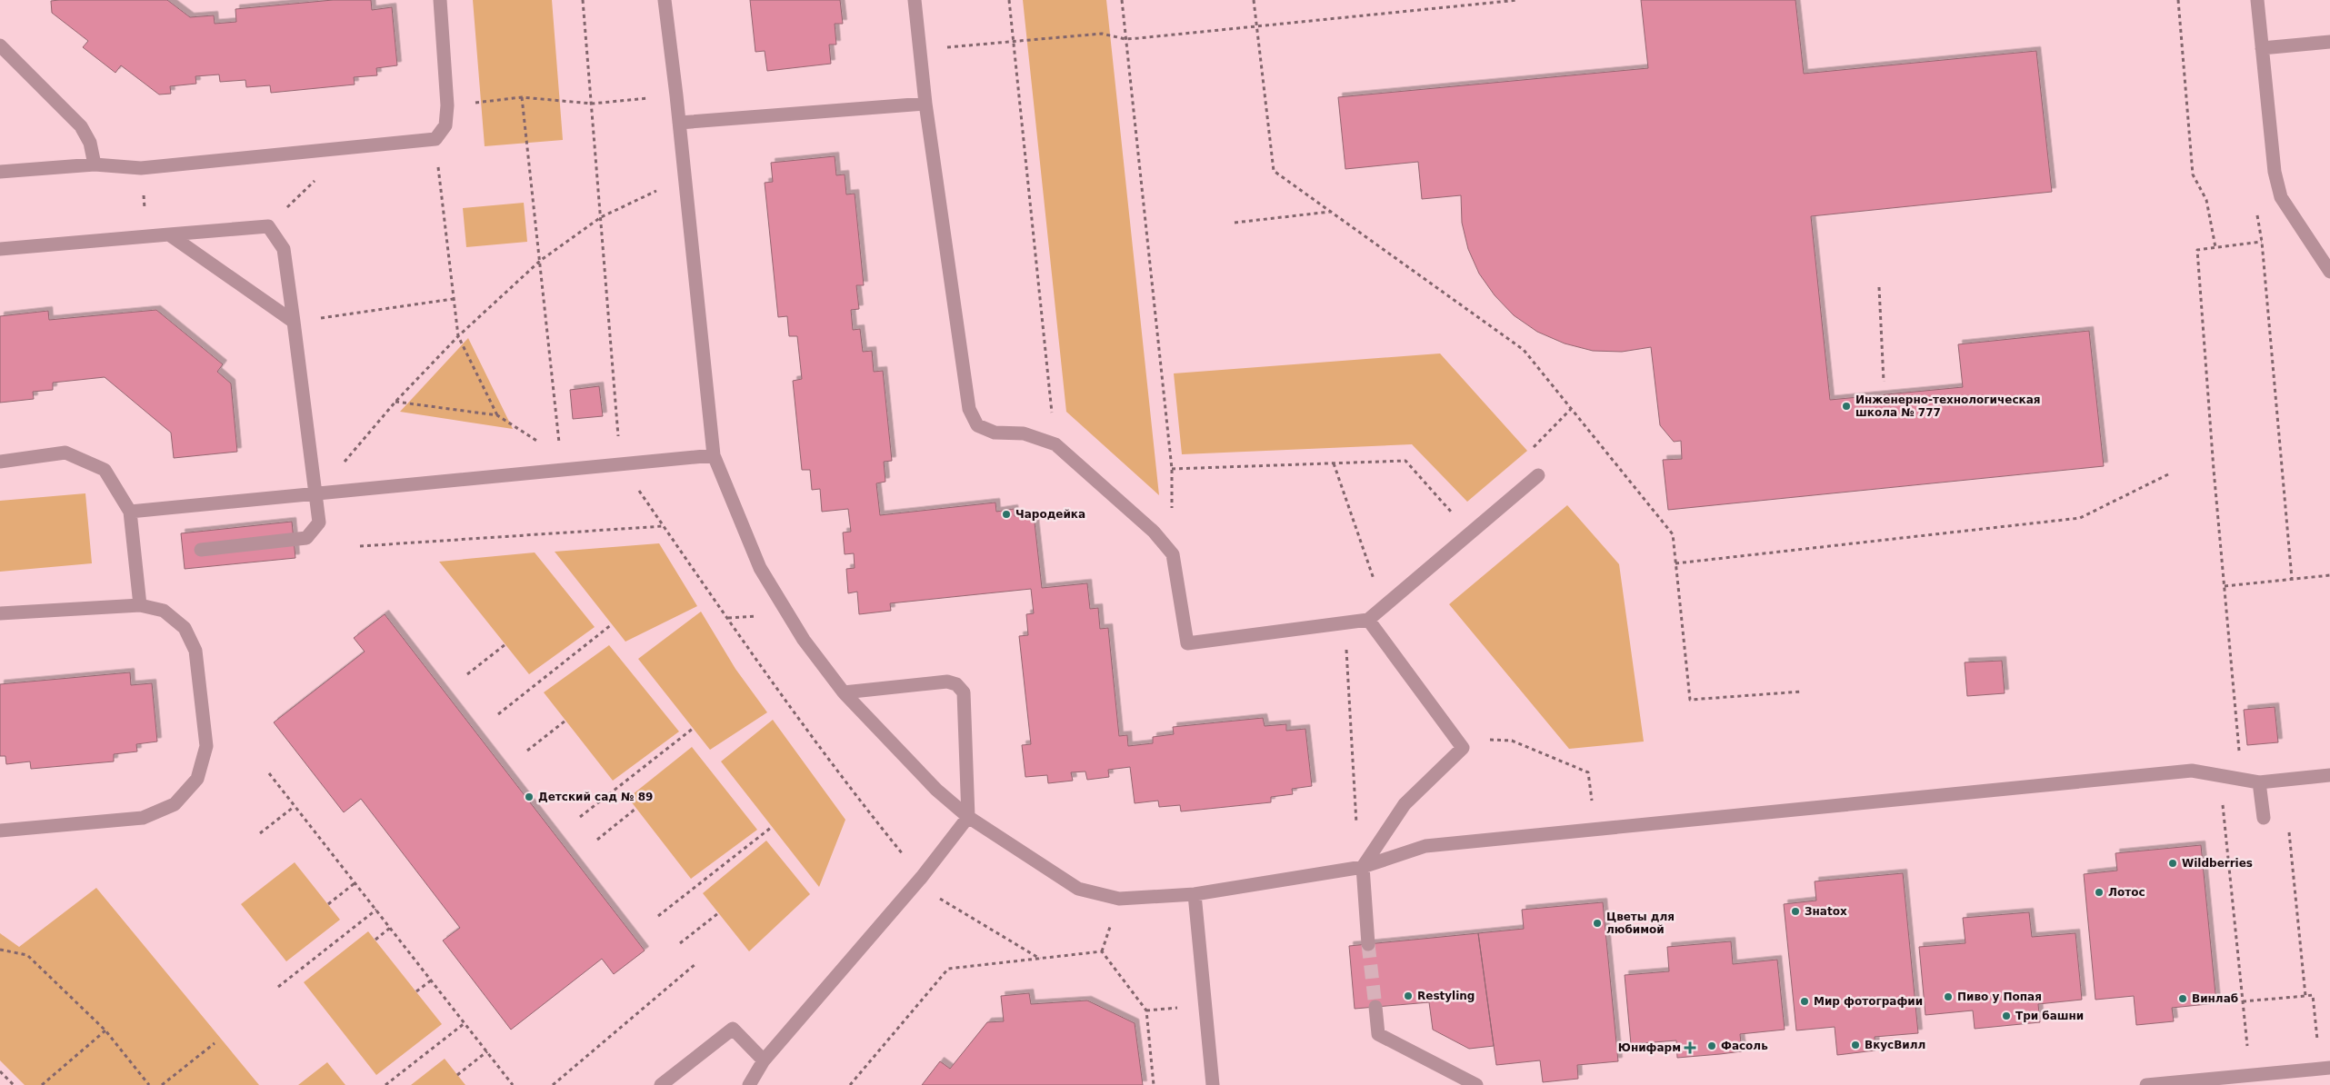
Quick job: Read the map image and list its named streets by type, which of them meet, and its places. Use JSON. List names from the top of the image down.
{
  "places": {
    "other": [
      "Инженерно-технологическая школа № 777",
      "Чародейка",
      "Детский сад № 89",
      "Wildberries",
      "Лотос",
      "Знаtox",
      "Цветы для любимой",
      "Restyling",
      "Пиво у Попая",
      "Винлаб",
      "Мир фотографии",
      "Три башни",
      "ВкусВилл",
      "Фасоль"
    ],
    "health": ["Юнифарм"]
  }
}
